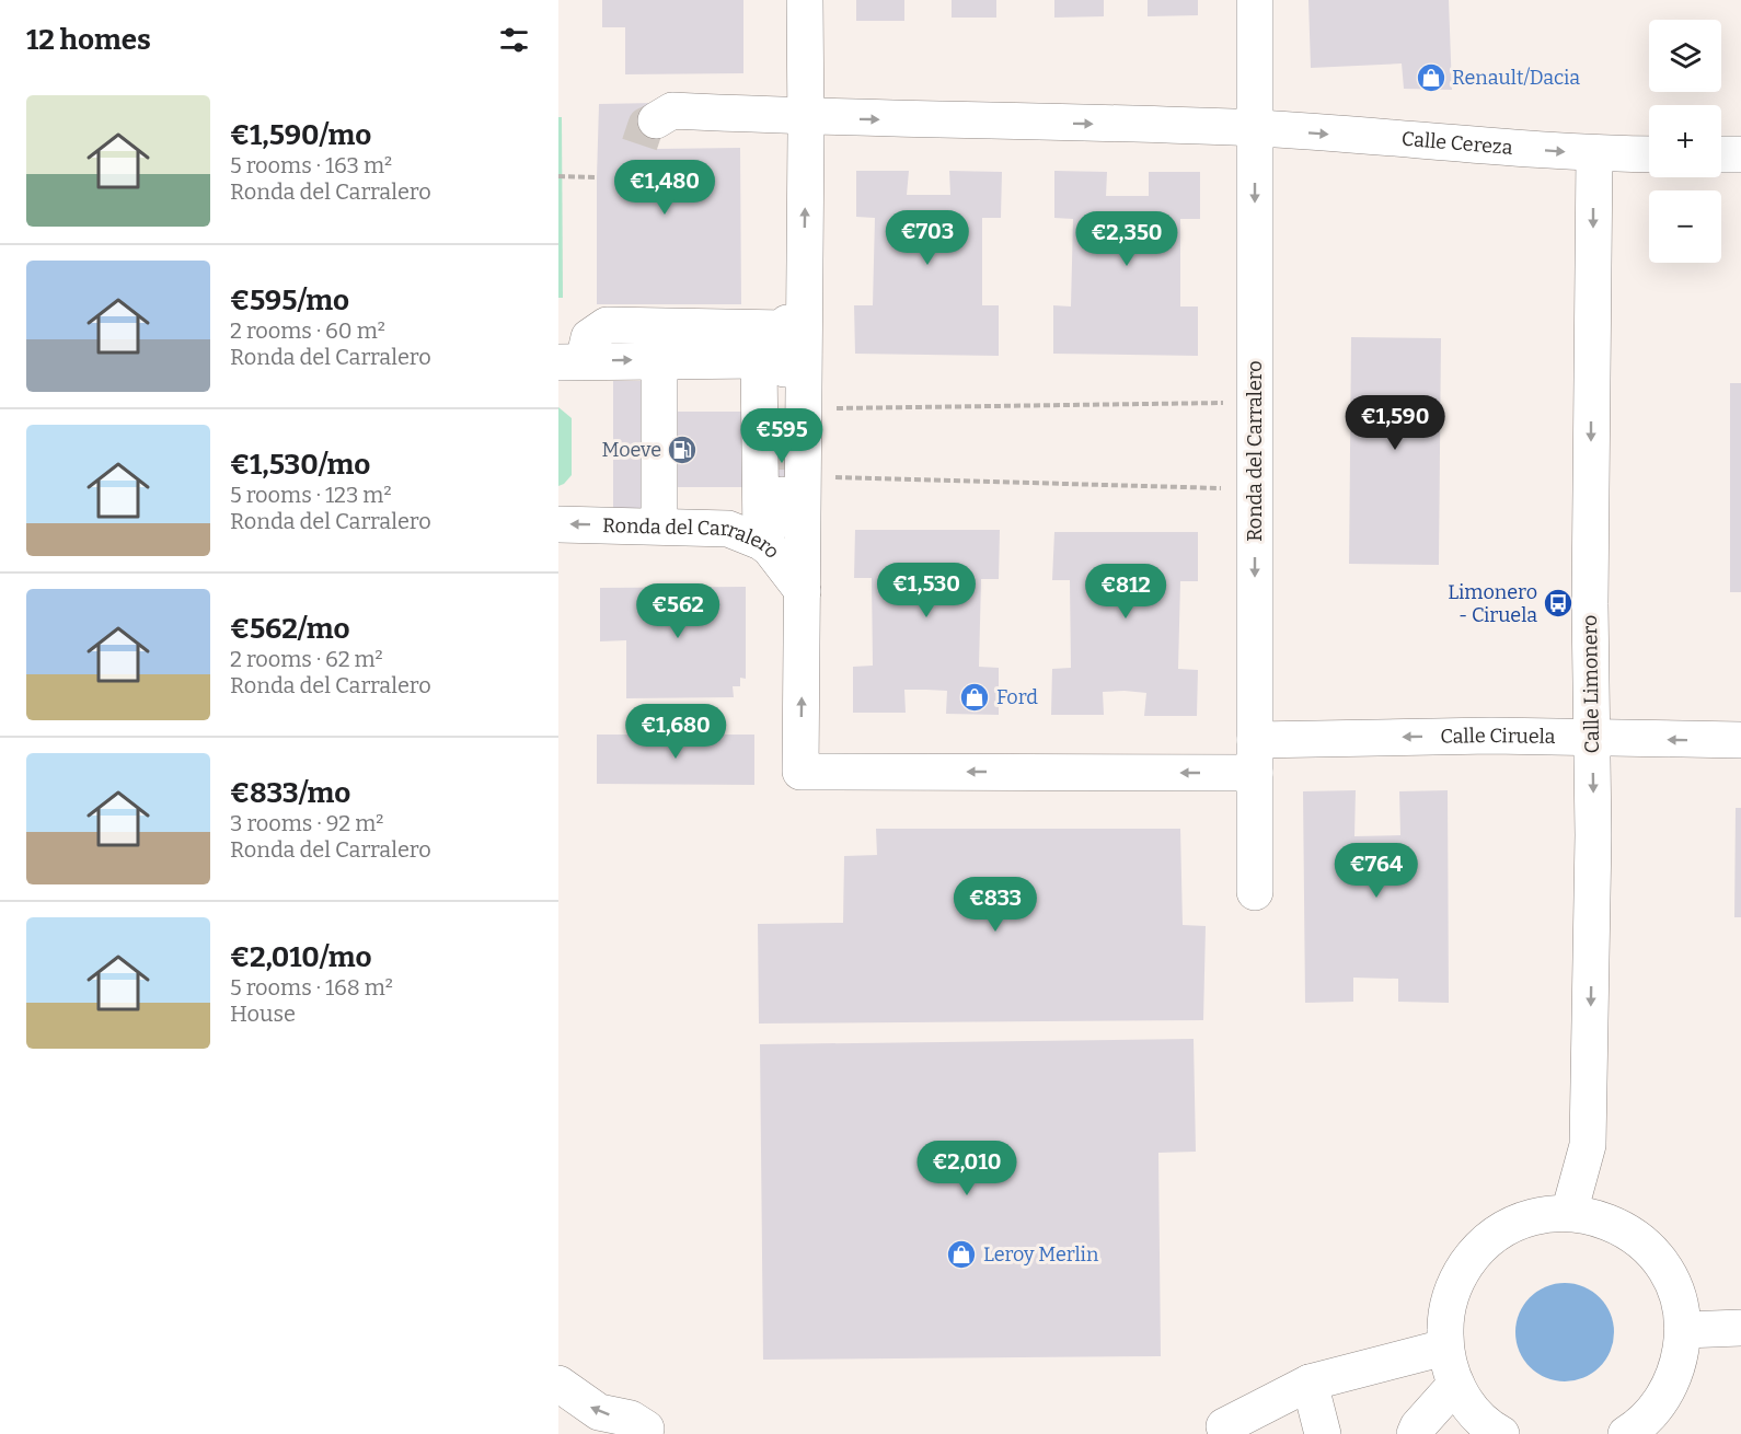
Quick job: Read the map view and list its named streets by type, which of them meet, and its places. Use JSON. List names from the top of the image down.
{
  "streets": {
    "street": [
      "Calle Cereza",
      "Ronda del Carralero",
      "Calle Limonero",
      "Calle Ciruela"
    ]
  },
  "crossings": [
    ["Calle Cereza", "Ronda del Carralero"],
    ["Calle Cereza", "Calle Limonero"],
    ["Ronda del Carralero", "Calle Ciruela"],
    ["Calle Limonero", "Calle Ciruela"]
  ],
  "one_way": ["Calle Cereza", "Calle Limonero", "Calle Ciruela"],
  "places": {
    "shop": ["Renault/Dacia", "Ford", "Leroy Merlin"],
    "fuel station": ["Moeve"],
    "bus stop": ["Limonero - Ciruela"]
  },
  "page": {
    "heading": "12 homes",
    "map_buttons": ["+", "−"],
    "list": [
      {
        "name": "€1,590/mo",
        "note": "5 rooms · 163 m² · Ronda del Carralero"
      },
      {
        "name": "€595/mo",
        "note": "2 rooms · 60 m² · Ronda del Carralero"
      },
      {
        "name": "€1,530/mo",
        "note": "5 rooms · 123 m² · Ronda del Carralero"
      },
      {
        "name": "€562/mo",
        "note": "2 rooms · 62 m² · Ronda del Carralero"
      },
      {
        "name": "€833/mo",
        "note": "3 rooms · 92 m² · Ronda del Carralero"
      },
      {
        "name": "€2,010/mo",
        "note": "5 rooms · 168 m² · House"
      }
    ],
    "price": [
      "€1,480",
      "€703",
      "€2,350",
      "€1,590",
      "€595",
      "€1,530",
      "€812",
      "€562",
      "€1,680",
      "€764",
      "€833",
      "€2,010"
    ]
  }
}
